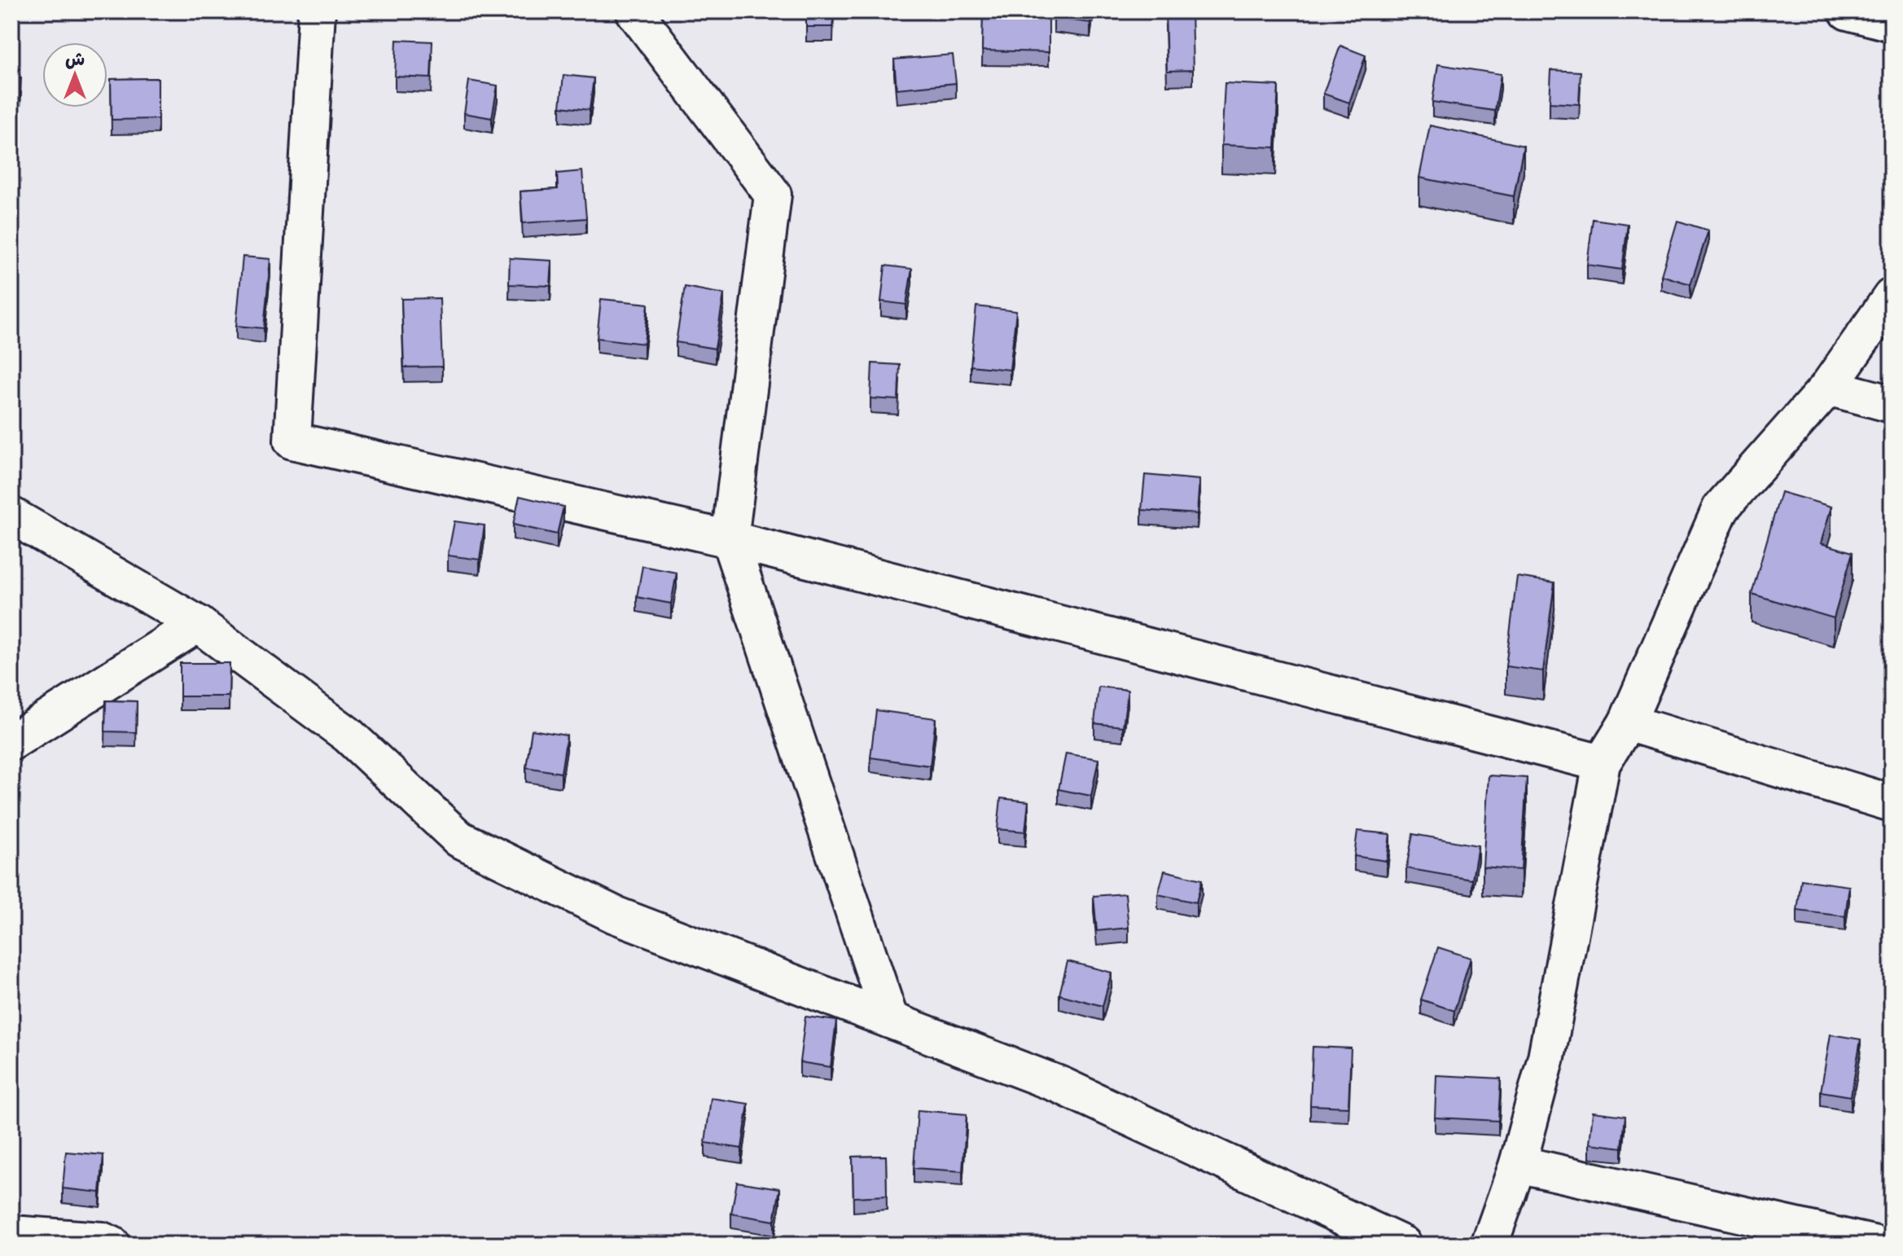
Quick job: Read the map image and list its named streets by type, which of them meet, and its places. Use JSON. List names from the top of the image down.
{
  "north": "top"
}
